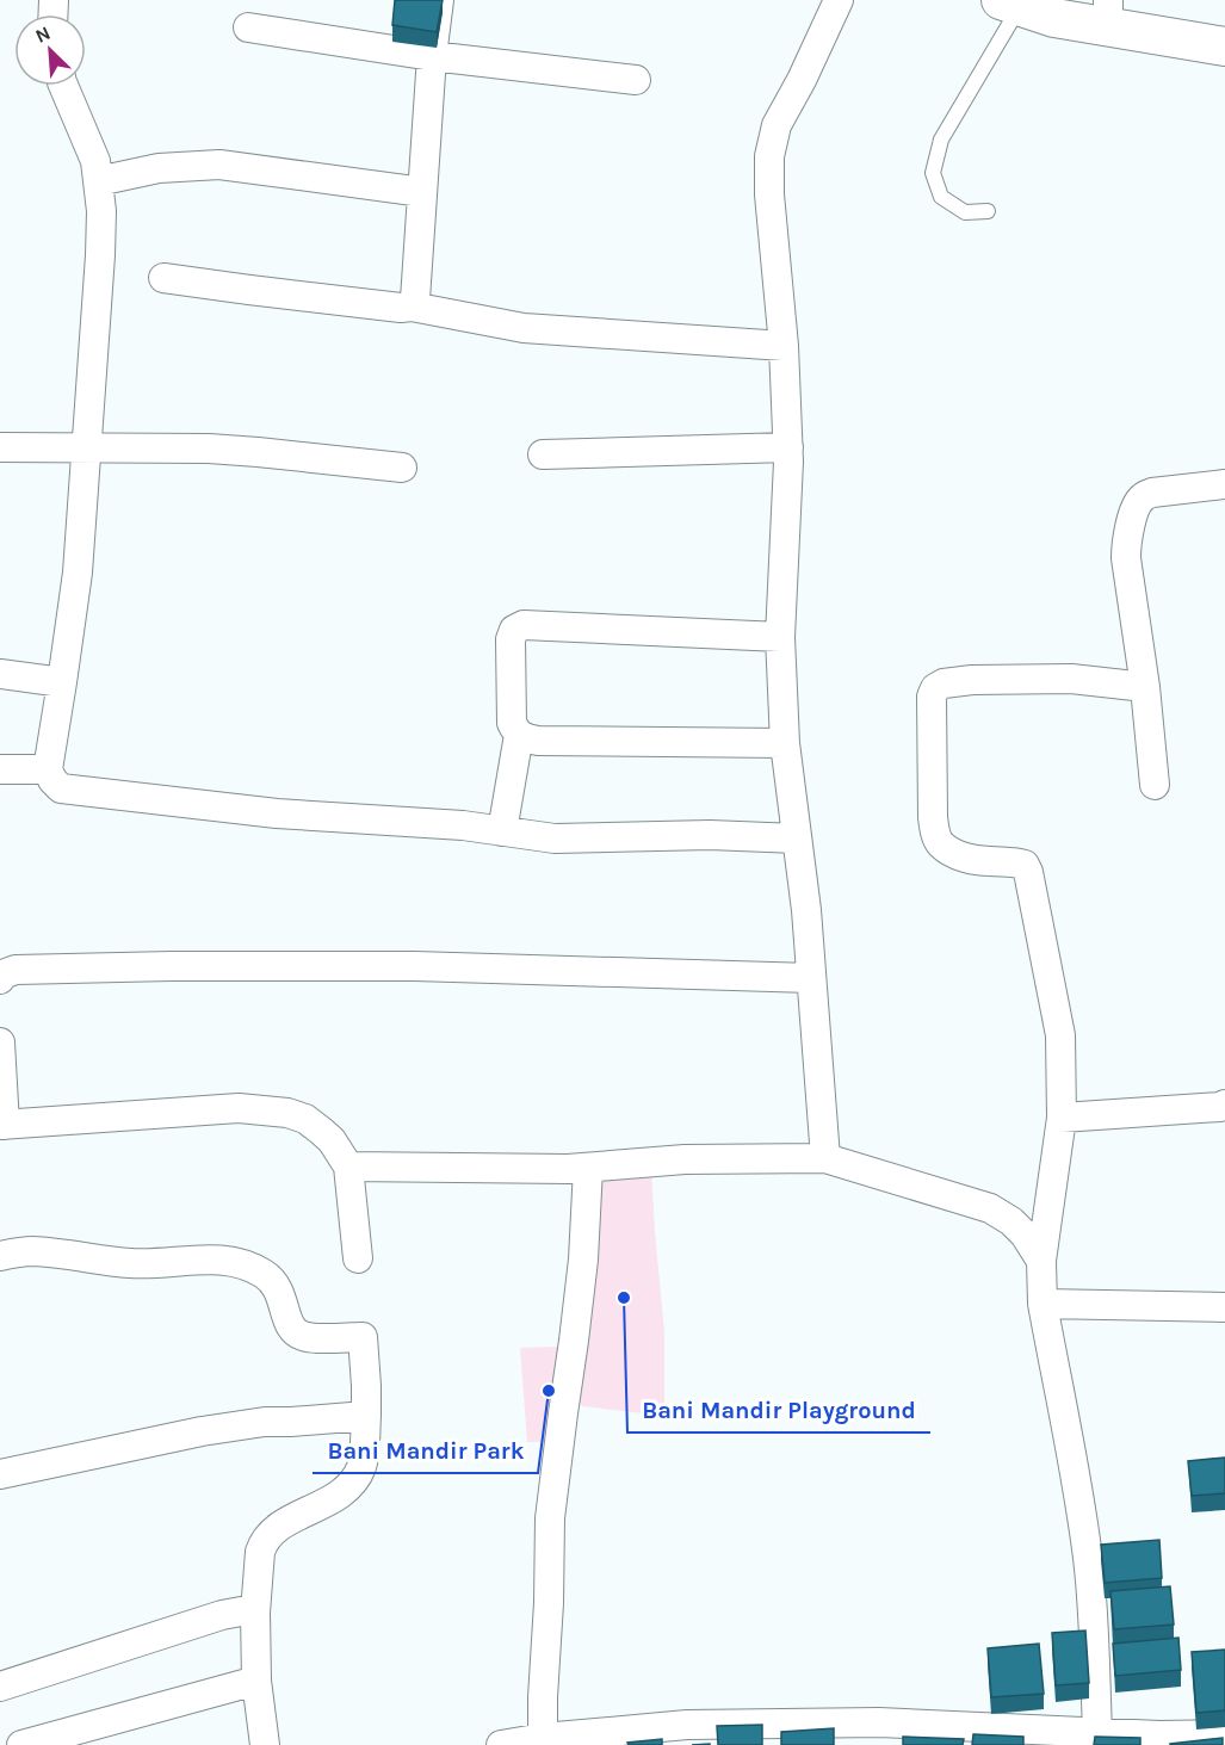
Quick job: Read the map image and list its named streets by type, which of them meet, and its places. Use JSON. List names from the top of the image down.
{
  "places": ["Bani Mandir Playground", "Bani Mandir Park"],
  "north": "top left"
}
